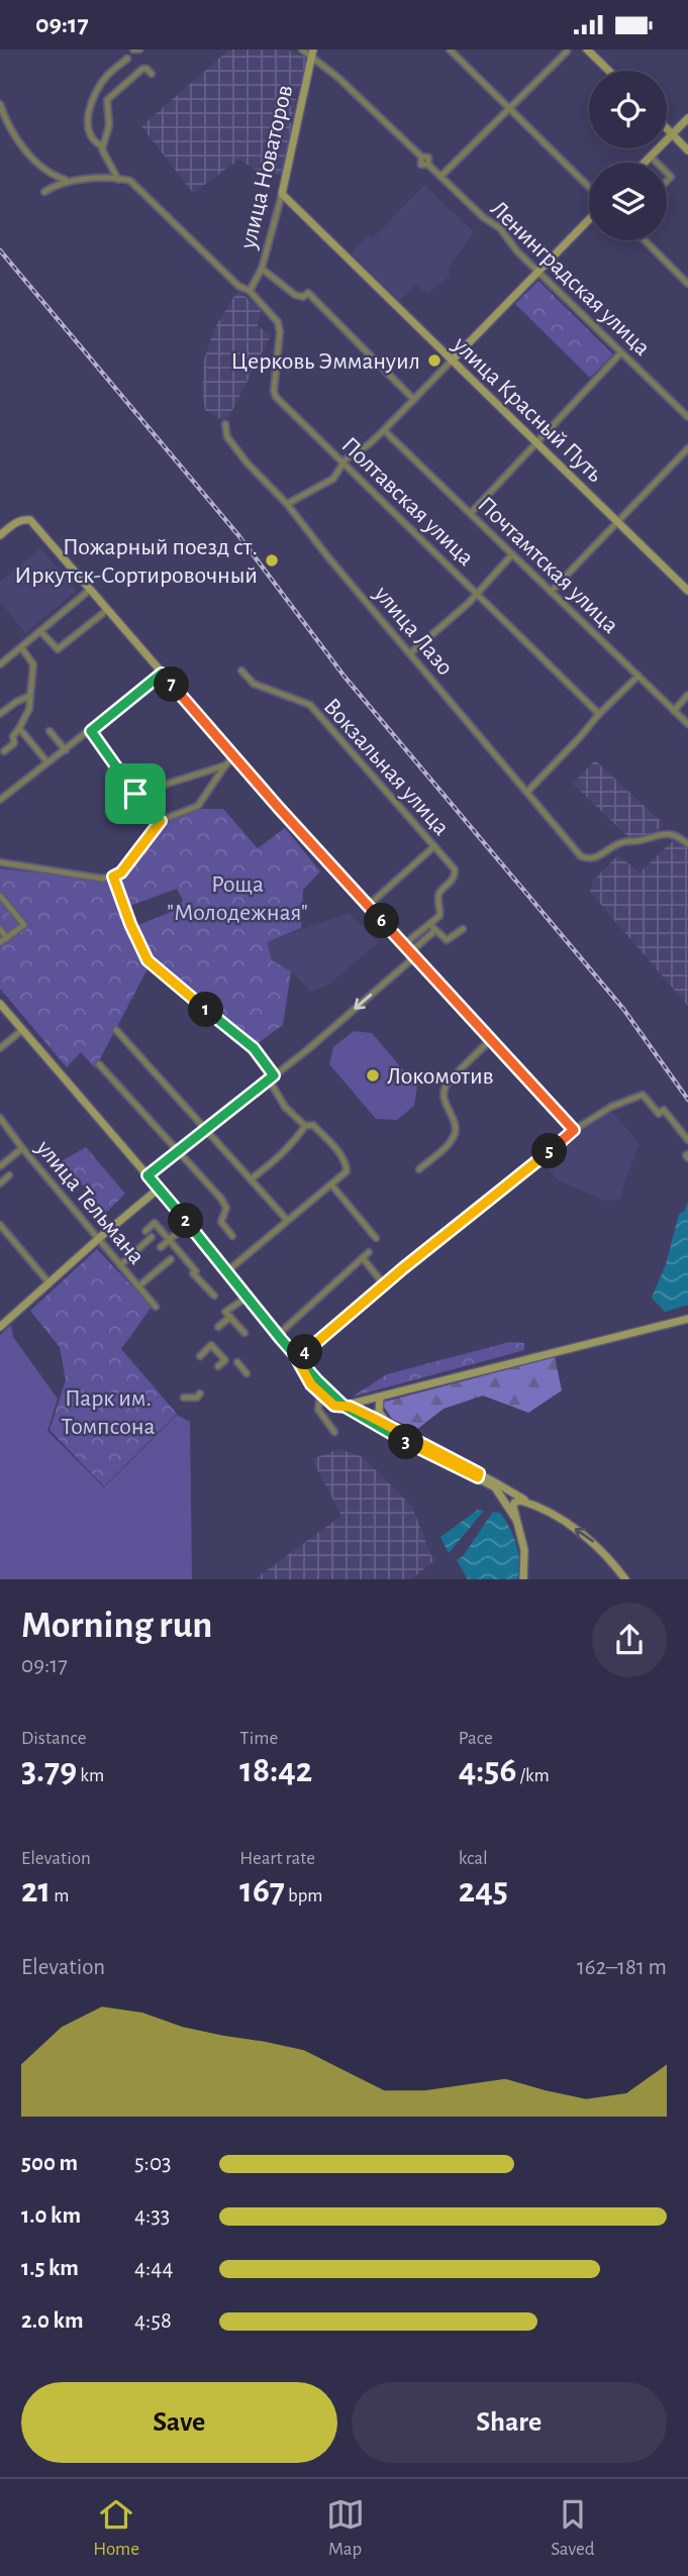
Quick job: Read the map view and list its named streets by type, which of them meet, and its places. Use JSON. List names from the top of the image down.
{
  "streets": {
    "street": [
      "улица Новаторов",
      "Ленинградская улица",
      "улица Красный Путь",
      "Полтавская улица",
      "Почтамтская улица",
      "улица Лазо",
      "Вокзальная улица",
      "улица Тельмана"
    ]
  },
  "crossings": [
    ["улица Новаторов", "Ленинградская улица"],
    ["улица Новаторов", "улица Красный Путь"],
    ["улица Новаторов", "Полтавская улица"]
  ],
  "parks": ["Роща \"Молодежная\"", "Парк им. Томпсона"],
  "places": ["Церковь Эммануил", "Пожарный поезд ст. Иркутск-Сортировочный", "Локомотив"],
  "page": {
    "status": "09:17",
    "pins": [
      "7",
      "6",
      "1",
      "5",
      "2",
      "4",
      "3"
    ],
    "heading": ["Morning run", "09:17"],
    "stats": [
      ["Distance", "3.79 km"],
      ["Time", "18:42"],
      ["Pace", "4:56 /km"],
      ["Elevation", "21 m"],
      ["Heart rate", "167 bpm"],
      ["kcal", "245"]
    ],
    "chart": ["Elevation", "162–181 m"],
    "list": [
      {
        "name": "500 m",
        "note": "5:03"
      },
      {
        "name": "1.0 km",
        "note": "4:33"
      },
      {
        "name": "1.5 km",
        "note": "4:44"
      },
      {
        "name": "2.0 km",
        "note": "4:58"
      }
    ],
    "buttons": ["Save", "Share"],
    "tabs": ["Home", "Map", "Saved"]
  }
}
